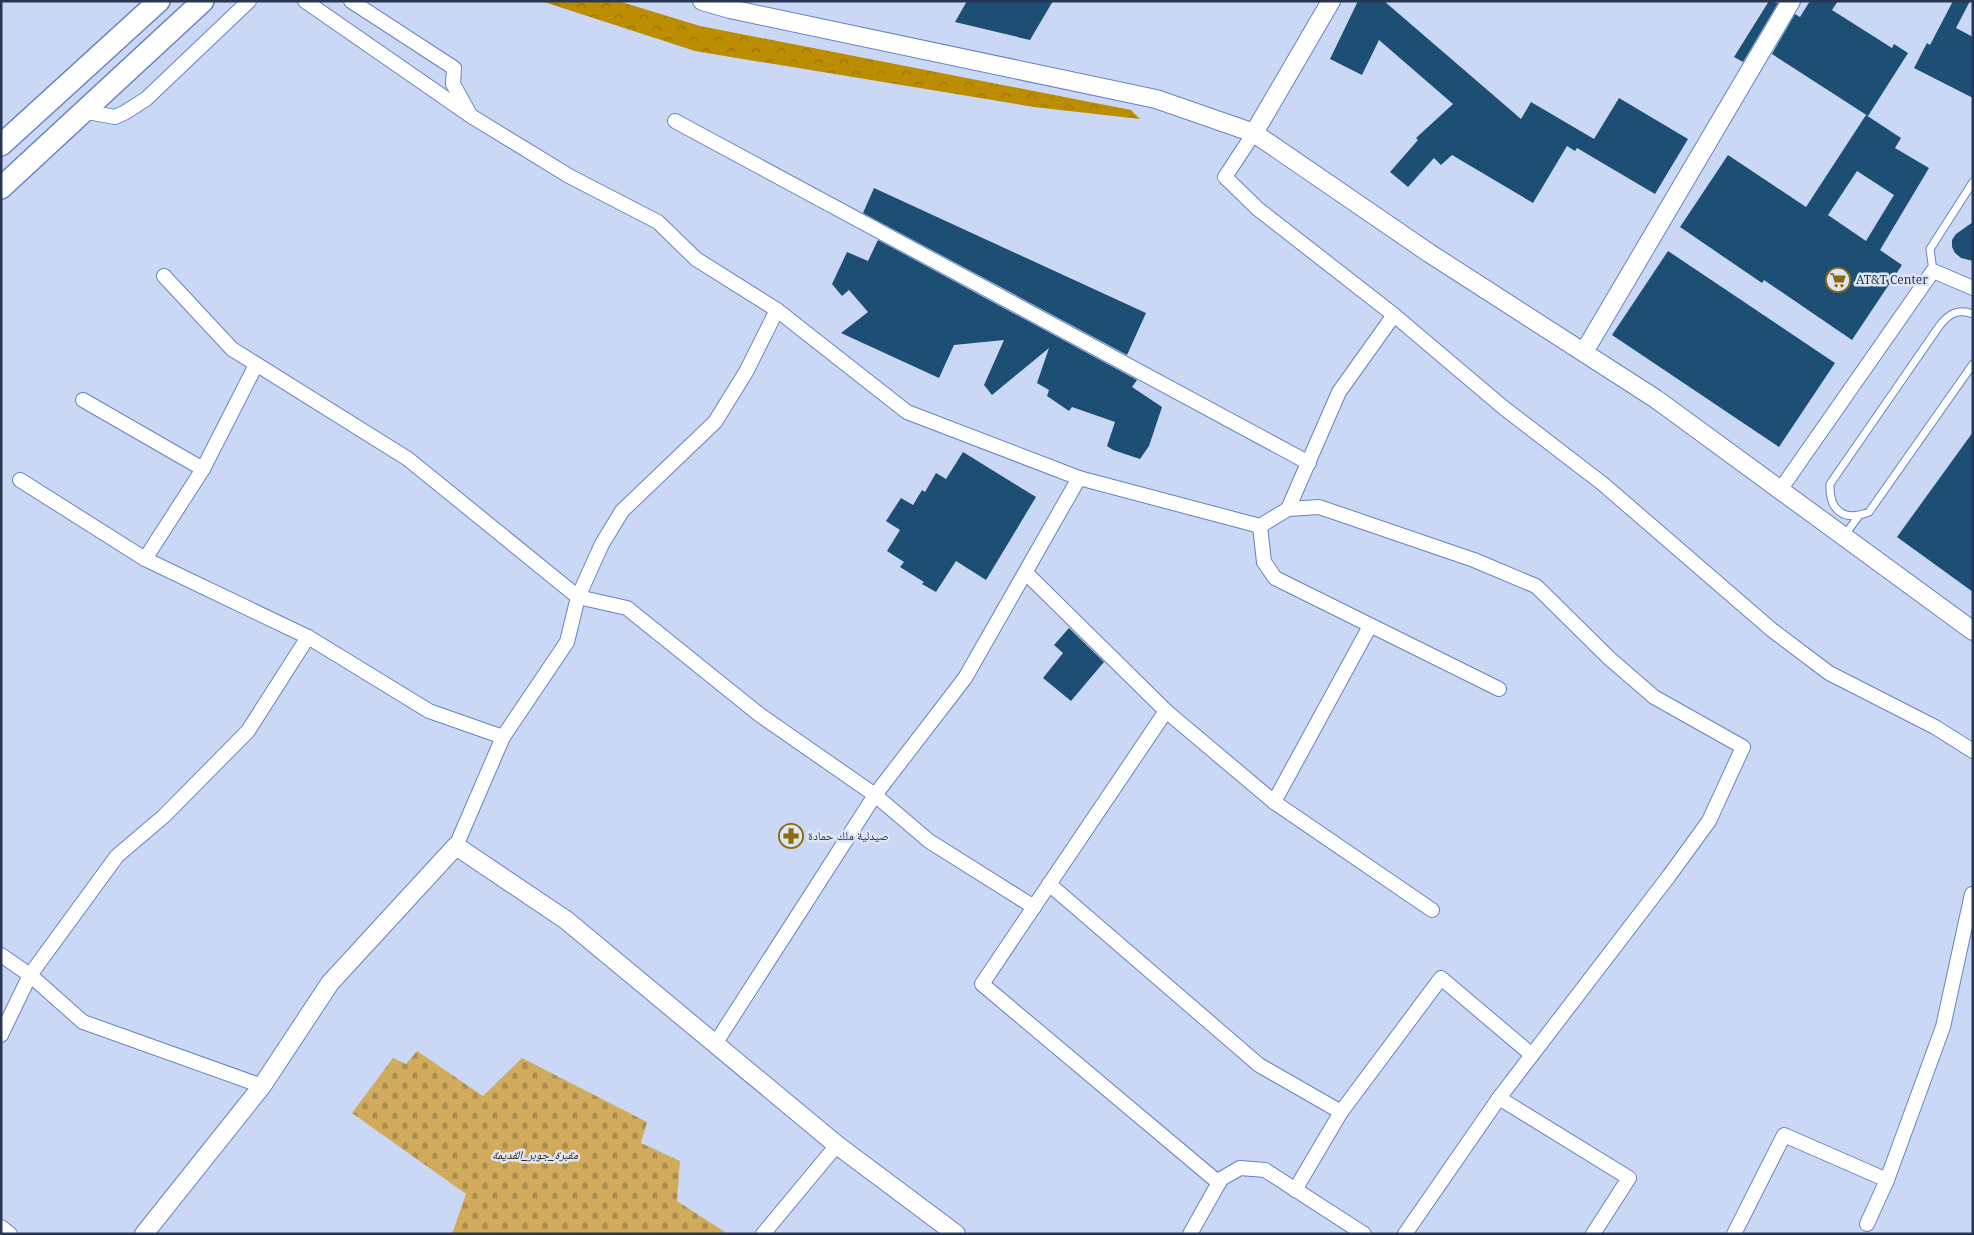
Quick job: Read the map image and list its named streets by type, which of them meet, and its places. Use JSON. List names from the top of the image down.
{
  "parks": ["مقبرة_جوبر_القديمة"],
  "places": {
    "supermarket": ["AT&T Center"],
    "pharmacy": ["صيدلية ملك حمادة"]
  }
}
